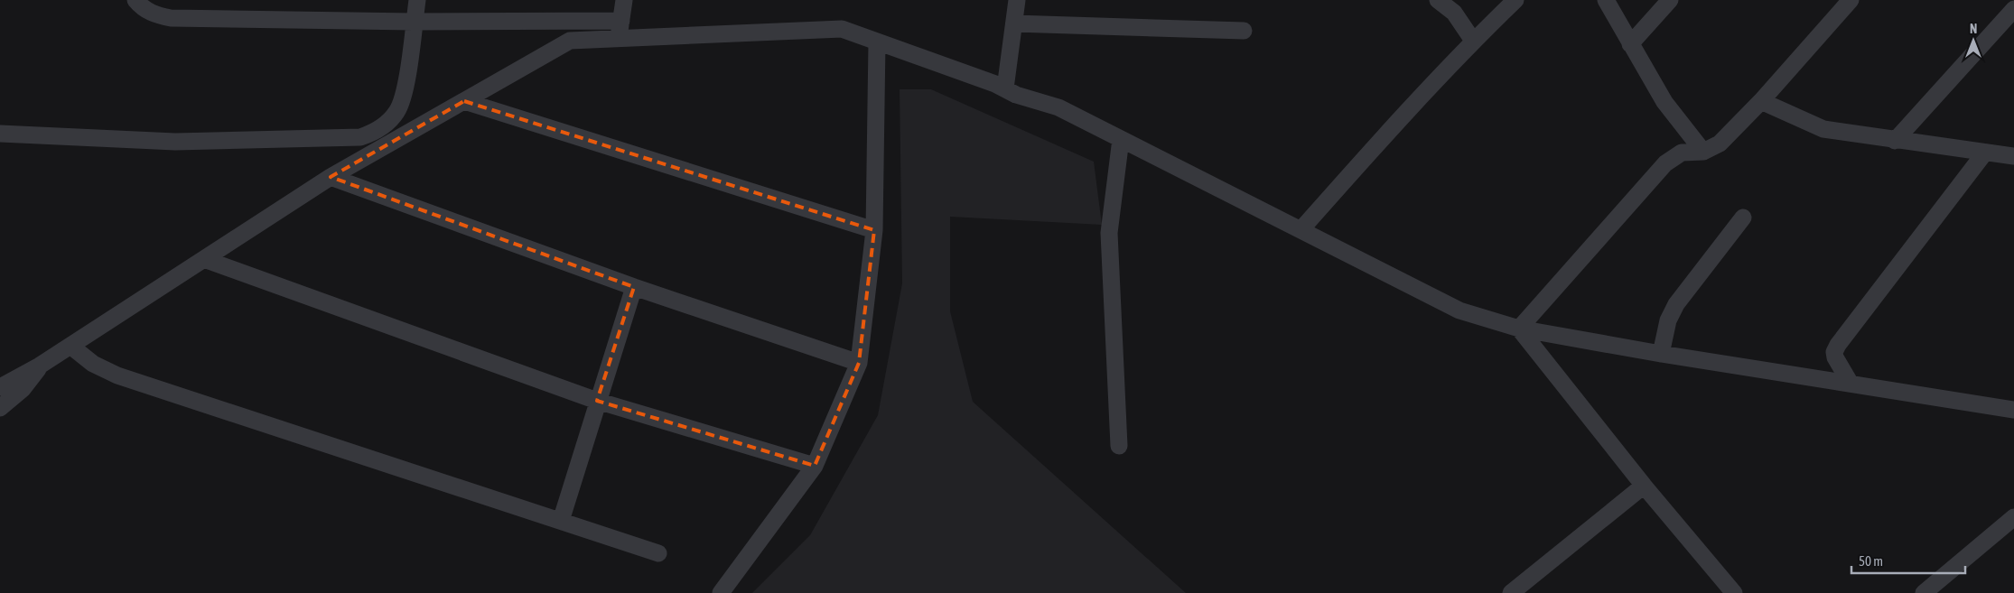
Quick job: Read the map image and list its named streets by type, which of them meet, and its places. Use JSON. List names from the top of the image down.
{
  "scale_bar": "50 m",
  "north": "top"
}
